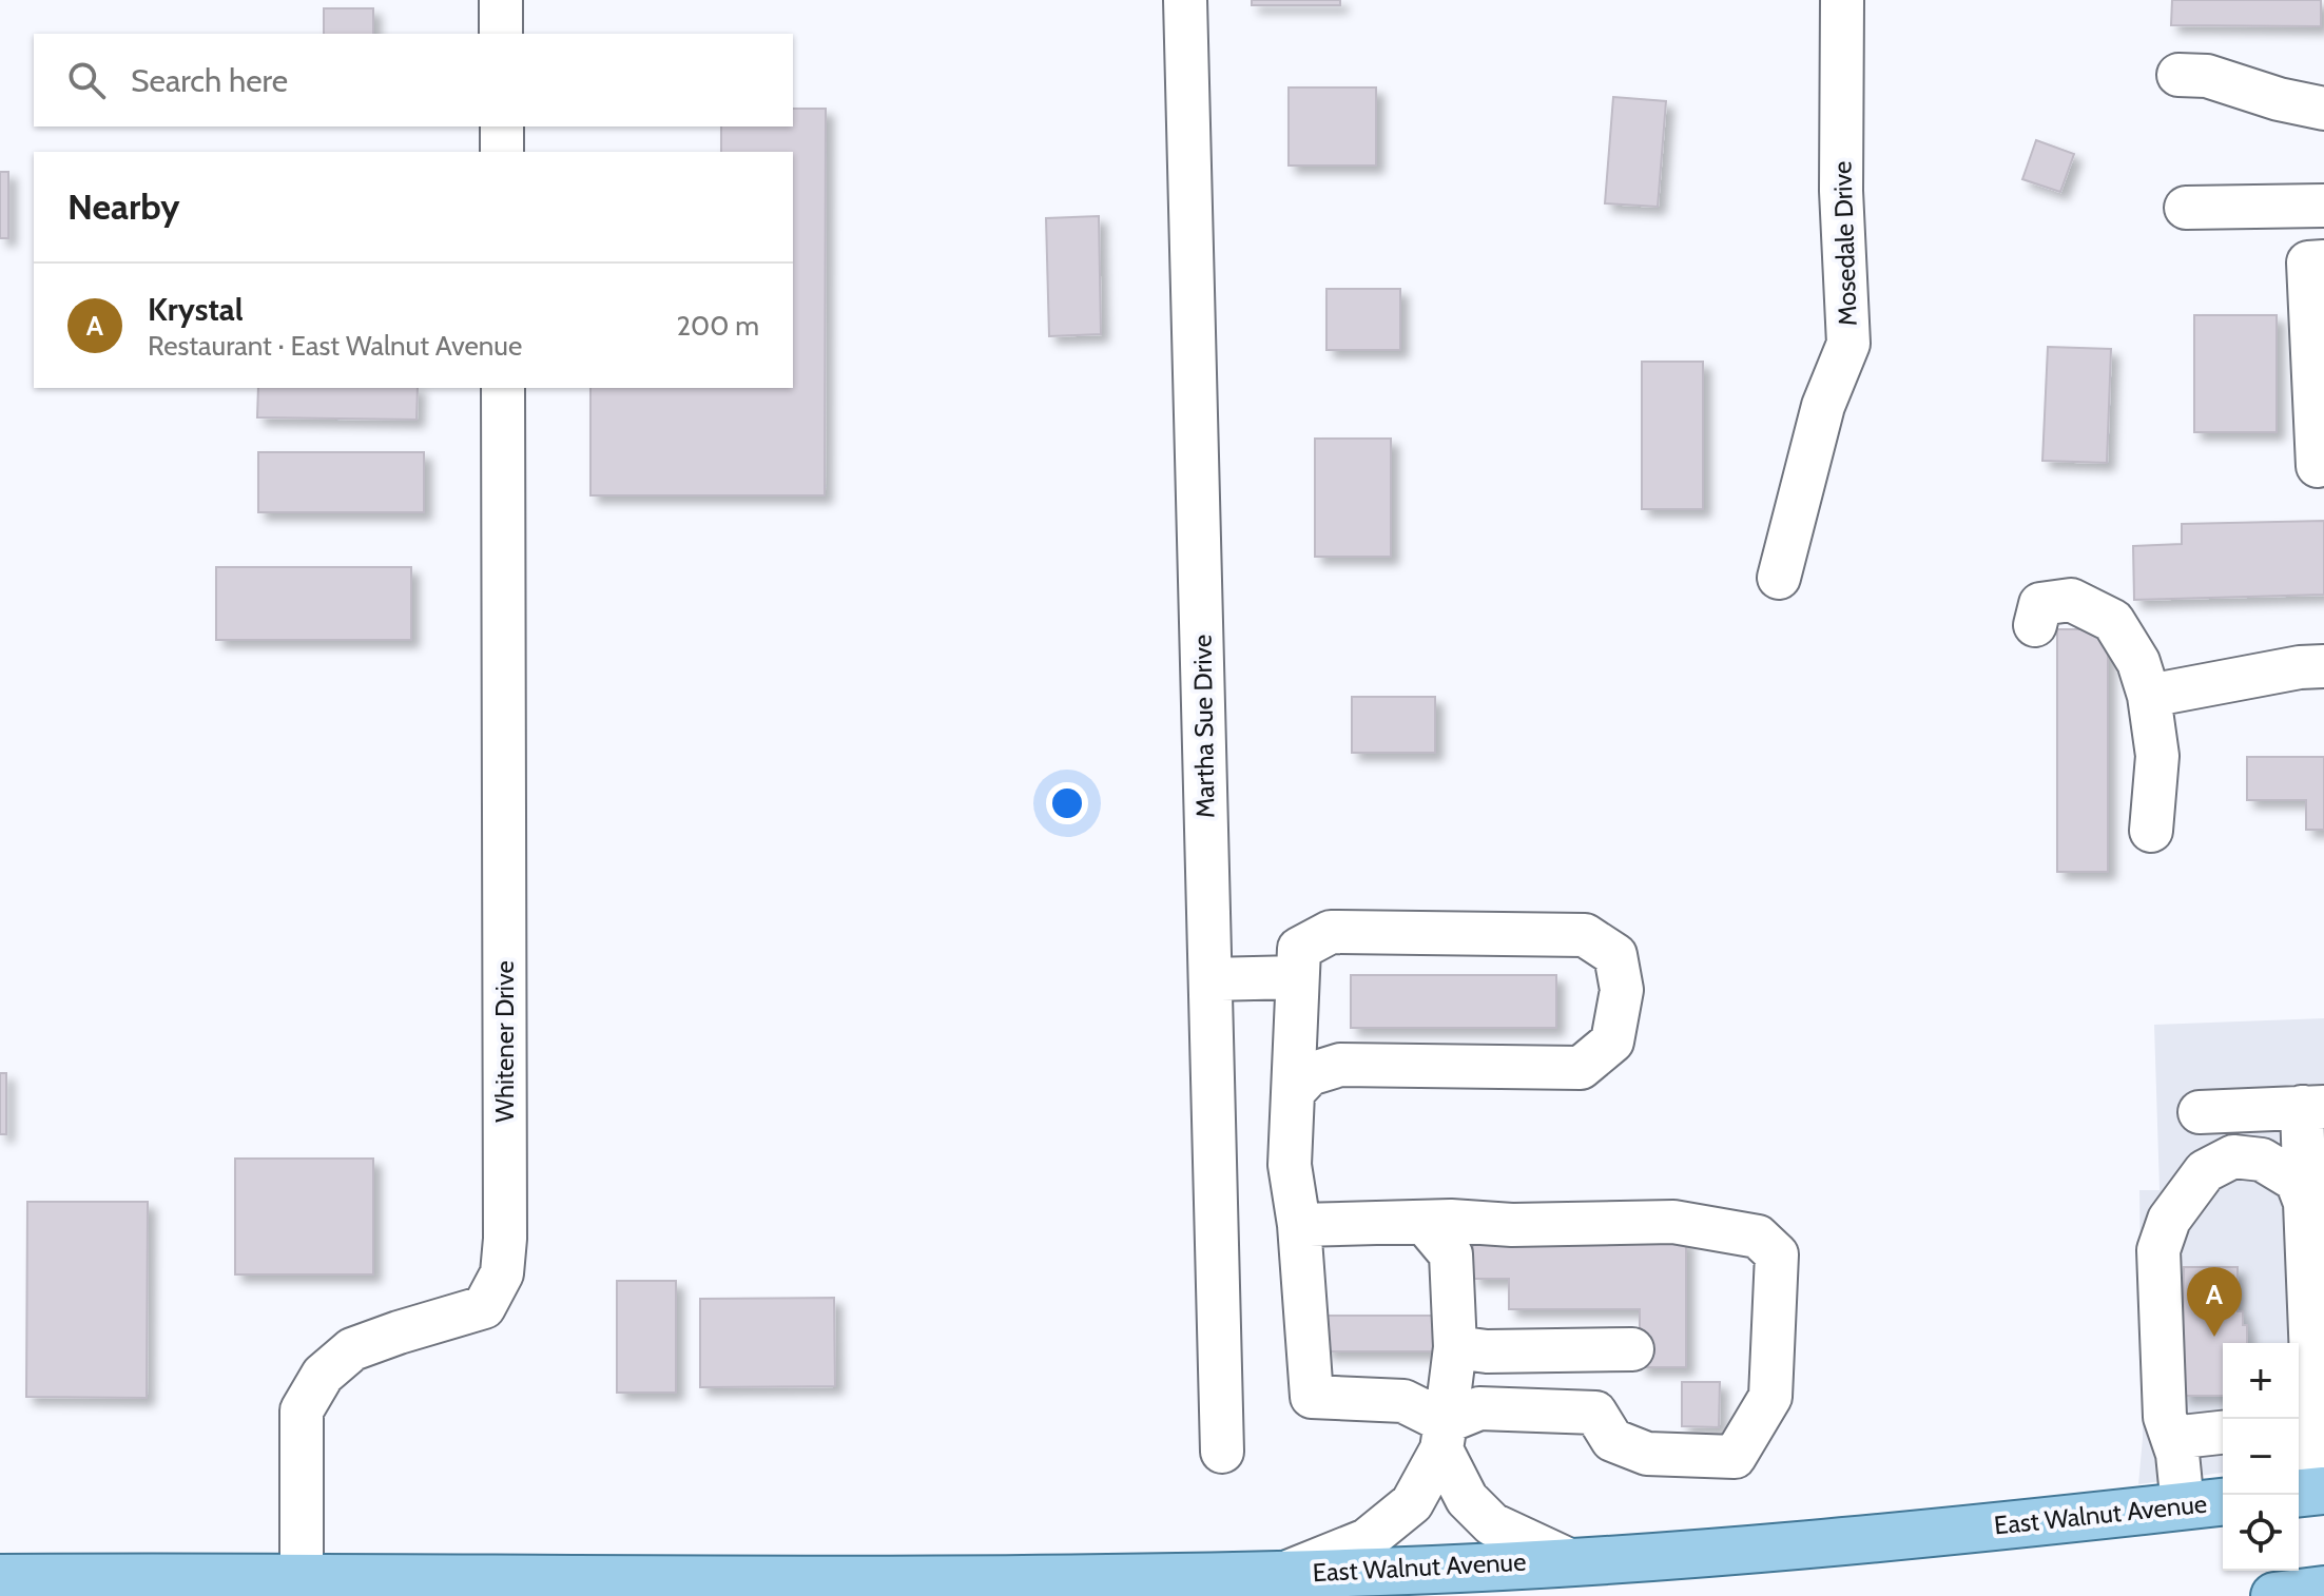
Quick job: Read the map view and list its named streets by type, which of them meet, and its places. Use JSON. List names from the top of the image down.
{
  "streets": {
    "main road": ["East Walnut Avenue"],
    "street": ["Mosedale Drive", "Martha Sue Drive", "Whitener Drive"]
  },
  "crossings": [
    ["Whitener Drive", "East Walnut Avenue"]
  ],
  "page": {
    "search": "Search here",
    "heading": "Nearby",
    "list": [
      {
        "mark": "A",
        "name": "Krystal",
        "note": "Restaurant · East Walnut Avenue",
        "value": "200 m"
      }
    ],
    "pins": "A",
    "map_buttons": ["+", "−"]
  }
}
